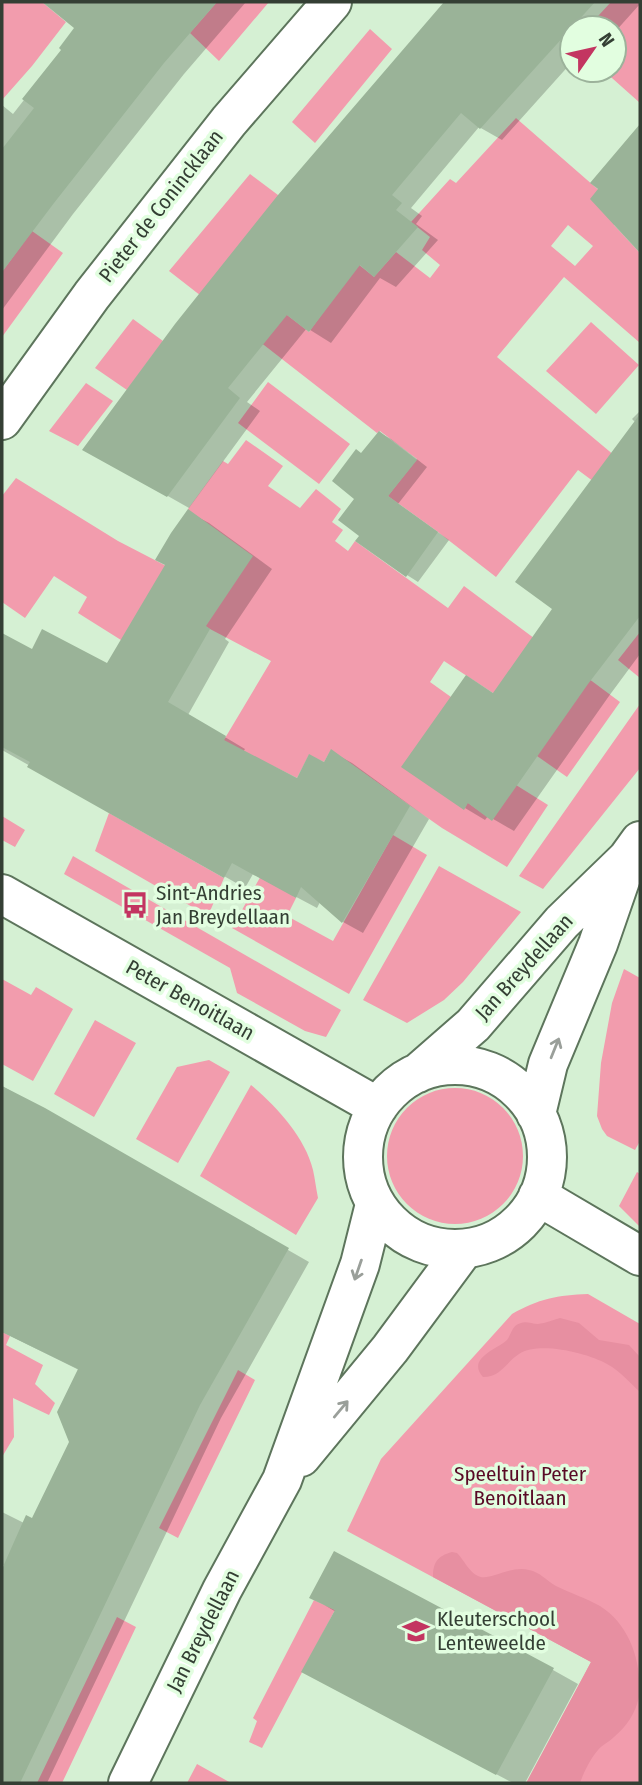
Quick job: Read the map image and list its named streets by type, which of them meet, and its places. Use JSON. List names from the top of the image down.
{
  "streets": {
    "street": ["Pieter de Conincklaan", "Jan Breydellaan", "Peter Benoitlaan"]
  },
  "crossings": [
    ["Jan Breydellaan", "Peter Benoitlaan"]
  ],
  "parks": ["Speeltuin Peter Benoitlaan"],
  "places": {
    "bus stop": ["Sint-Andries Jan Breydellaan"],
    "school or university": ["Kleuterschool Lenteweelde"]
  },
  "north": "top right"
}
